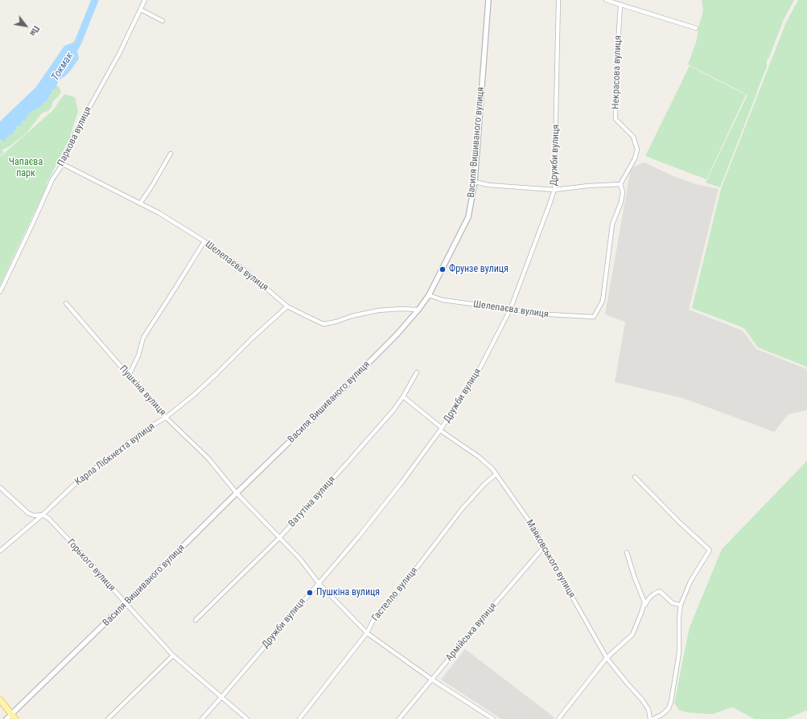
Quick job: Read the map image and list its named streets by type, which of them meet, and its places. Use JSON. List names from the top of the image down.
{
  "streets": {
    "street": [
      "Некрасова вулиця",
      "Паркова вулиця",
      "Василя Вишиваного вулиця",
      "Дружби вулиця",
      "Шелепаєва вулиця",
      "Пушкіна вулиця",
      "Карла Лібкнехта вулиця",
      "Ватутіна вулиця",
      "Маяковського вулиця",
      "Горького вулиця",
      "Гастелло вулиця",
      "Армійська вулиця"
    ]
  },
  "crossings": [
    ["Некрасова вулиця", "Шелепаєва вулиця"],
    ["Паркова вулиця", "Шелепаєва вулиця"],
    ["Василя Вишиваного вулиця", "Шелепаєва вулиця"],
    ["Василя Вишиваного вулиця", "Пушкіна вулиця"],
    ["Василя Вишиваного вулиця", "Горького вулиця"],
    ["Дружби вулиця", "Шелепаєва вулиця"],
    ["Дружби вулиця", "Пушкіна вулиця"],
    ["Дружби вулиця", "Маяковського вулиця"],
    ["Дружби вулиця", "Горького вулиця"],
    ["Шелепаєва вулиця", "Карла Лібкнехта вулиця"],
    ["Пушкіна вулиця", "Карла Лібкнехта вулиця"],
    ["Пушкіна вулиця", "Ватутіна вулиця"],
    ["Пушкіна вулиця", "Гастелло вулиця"],
    ["Пушкіна вулиця", "Армійська вулиця"],
    ["Карла Лібкнехта вулиця", "Горького вулиця"],
    ["Ватутіна вулиця", "Маяковського вулиця"],
    ["Маяковського вулиця", "Гастелло вулиця"],
    ["Маяковського вулиця", "Армійська вулиця"]
  ],
  "water": ["Токмак"],
  "parks": ["Чапаєва парк"],
  "places": ["Фрунзе вулиця", "Пушкіна вулиця"],
  "north": "bottom right"
}
